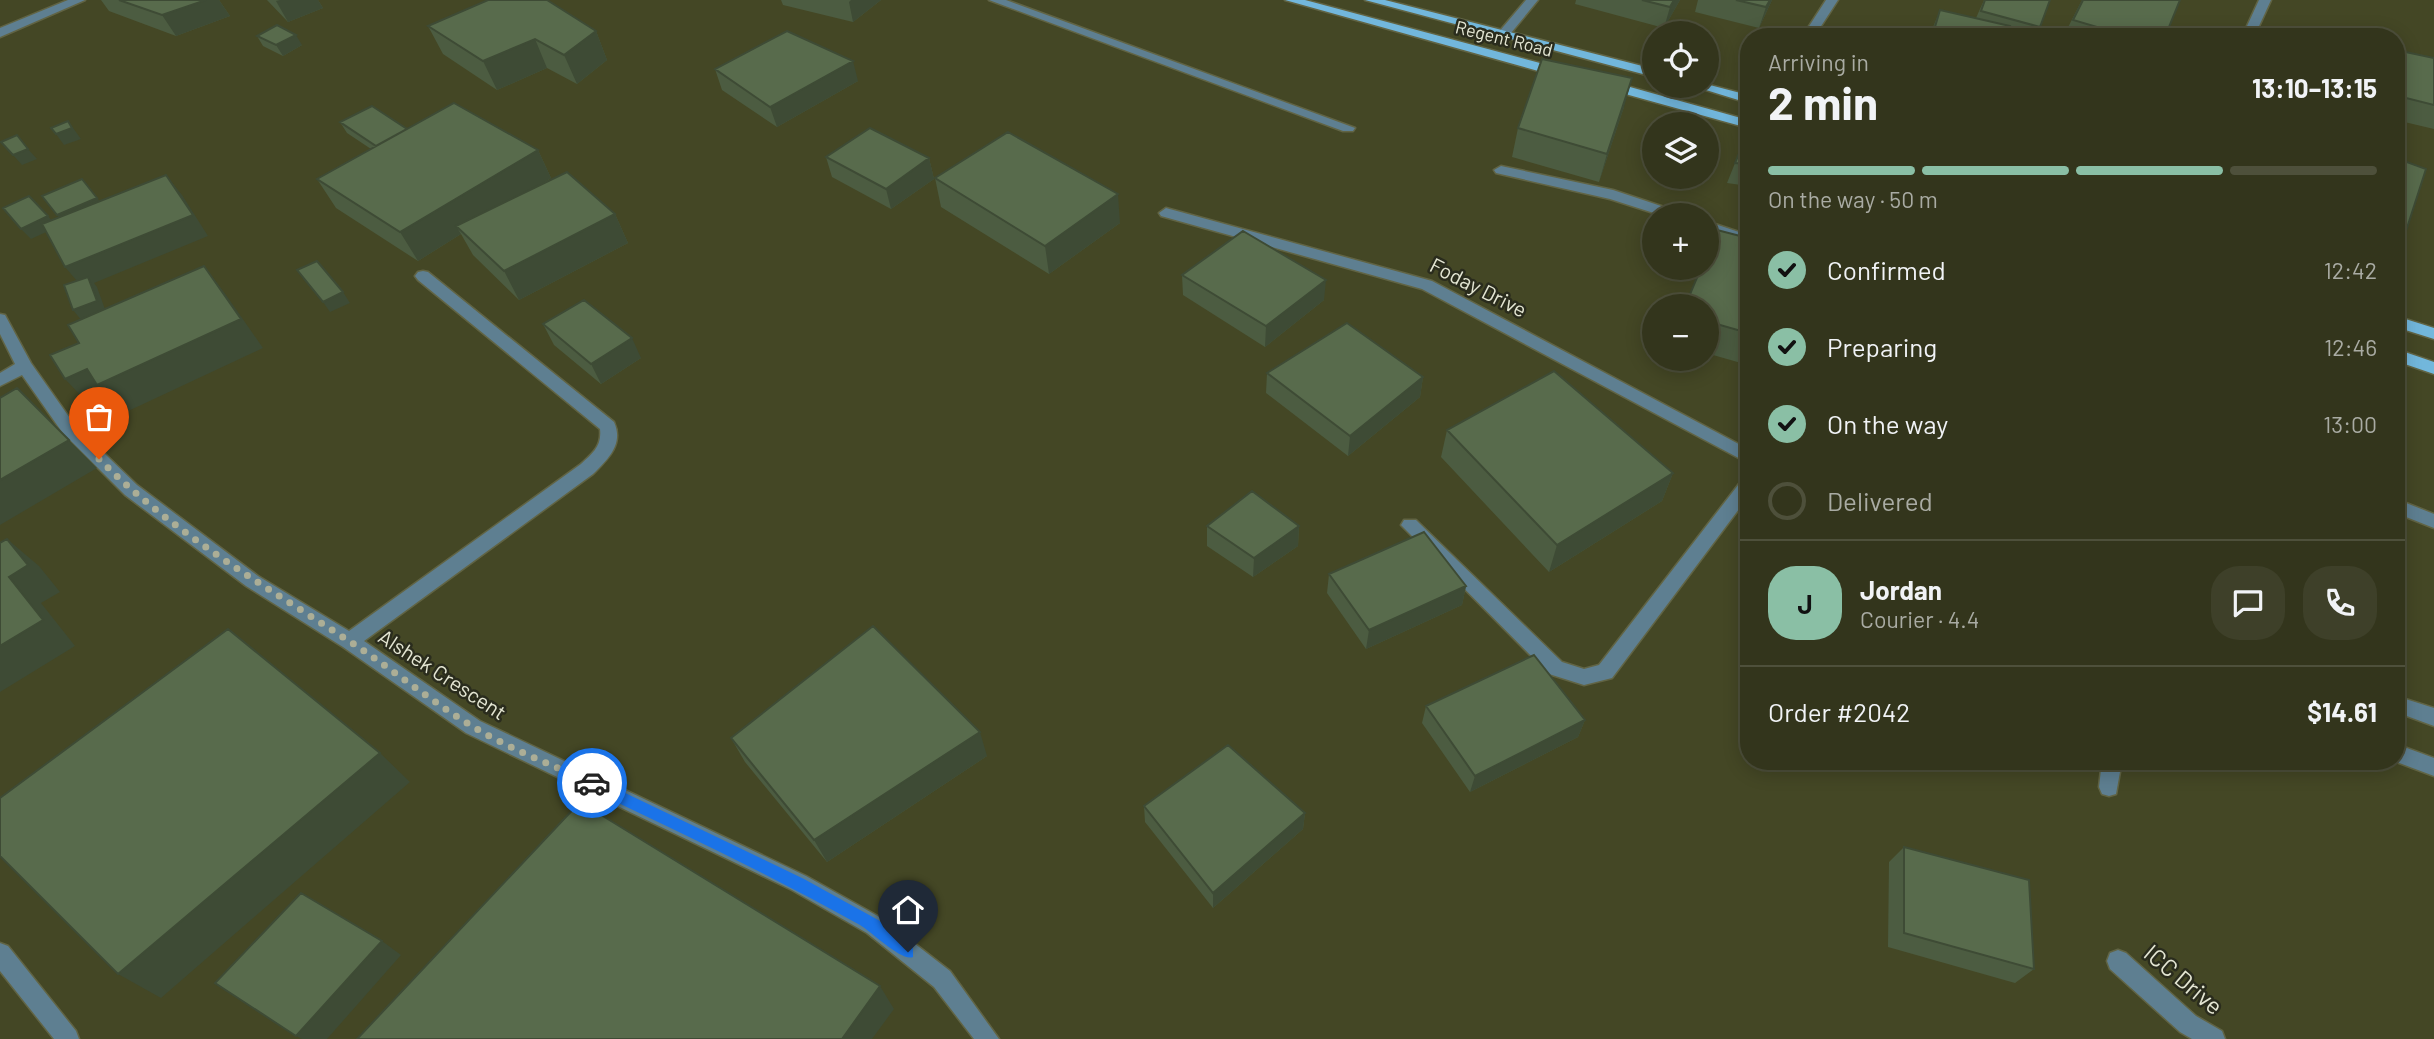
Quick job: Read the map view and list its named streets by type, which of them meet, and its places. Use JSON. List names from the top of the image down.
{
  "streets": {
    "main road": ["Regent Road"],
    "street": ["Foday Drive", "Alshek Crescent", "ICC Drive"]
  },
  "page": {
    "map_buttons": ["+", "−"],
    "heading": ["2 min", "Arriving in", "13:10–13:15"],
    "panel": [
      "Jordan",
      "Courier · 4.4",
      "Order #2042",
      "$14.61"
    ],
    "bar": "On the way · 50 m",
    "list": [
      ["Confirmed", "12:42"],
      ["Preparing", "12:46"],
      ["On the way", "13:00"],
      "Delivered"
    ],
    "round": "J"
  }
}
